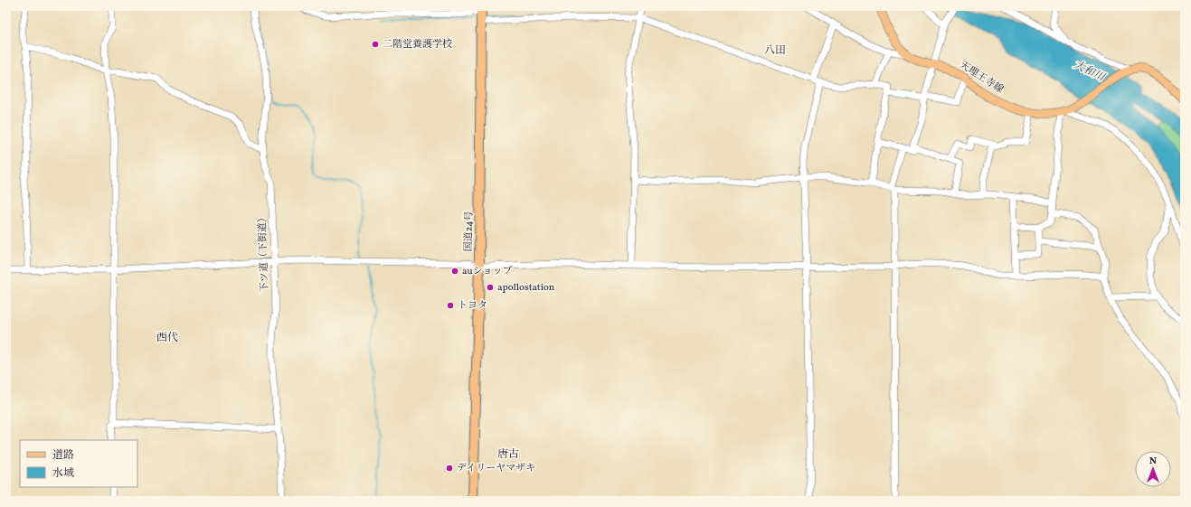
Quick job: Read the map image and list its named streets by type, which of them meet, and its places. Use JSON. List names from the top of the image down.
{
  "streets": {
    "highway": ["国道24号"],
    "main road": ["天理王寺線"],
    "street": ["下ツ道（下街道）"]
  },
  "districts": ["八田", "西代", "唐古"],
  "water": ["大和川"],
  "places": [
    "二階堂養護学校",
    "auショップ",
    "apollostation",
    "トヨタ",
    "デイリーヤマザキ"
  ],
  "legend": ["道路", "水域"],
  "north": "top"
}
